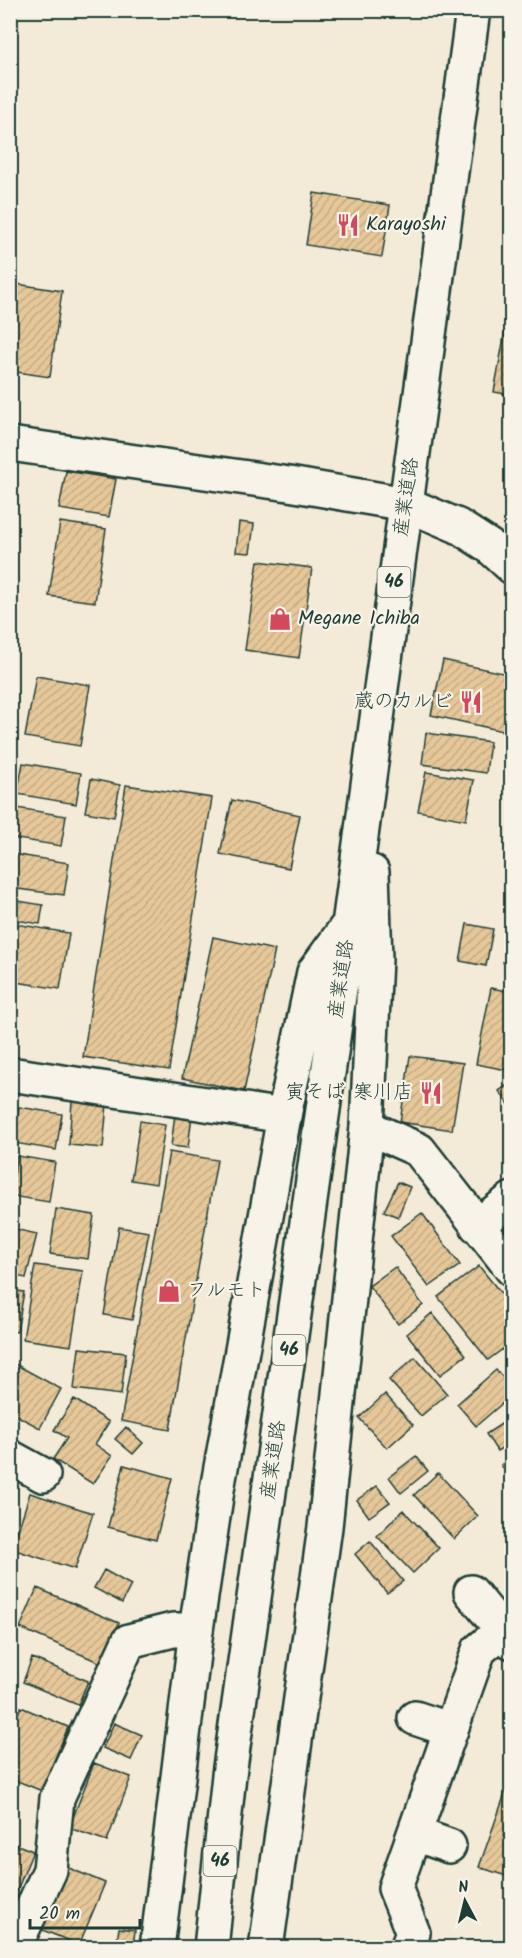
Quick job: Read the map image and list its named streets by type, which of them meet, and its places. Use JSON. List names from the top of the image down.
{
  "streets": {
    "main road": ["産業道路", "46"]
  },
  "places": {
    "restaurant": ["Karayoshi", "蔵のカルビ", "寅そば 寒川店"],
    "shop": ["Megane Ichiba", "フルモト"]
  },
  "scale_bar": "20 m",
  "north": "top"
}
